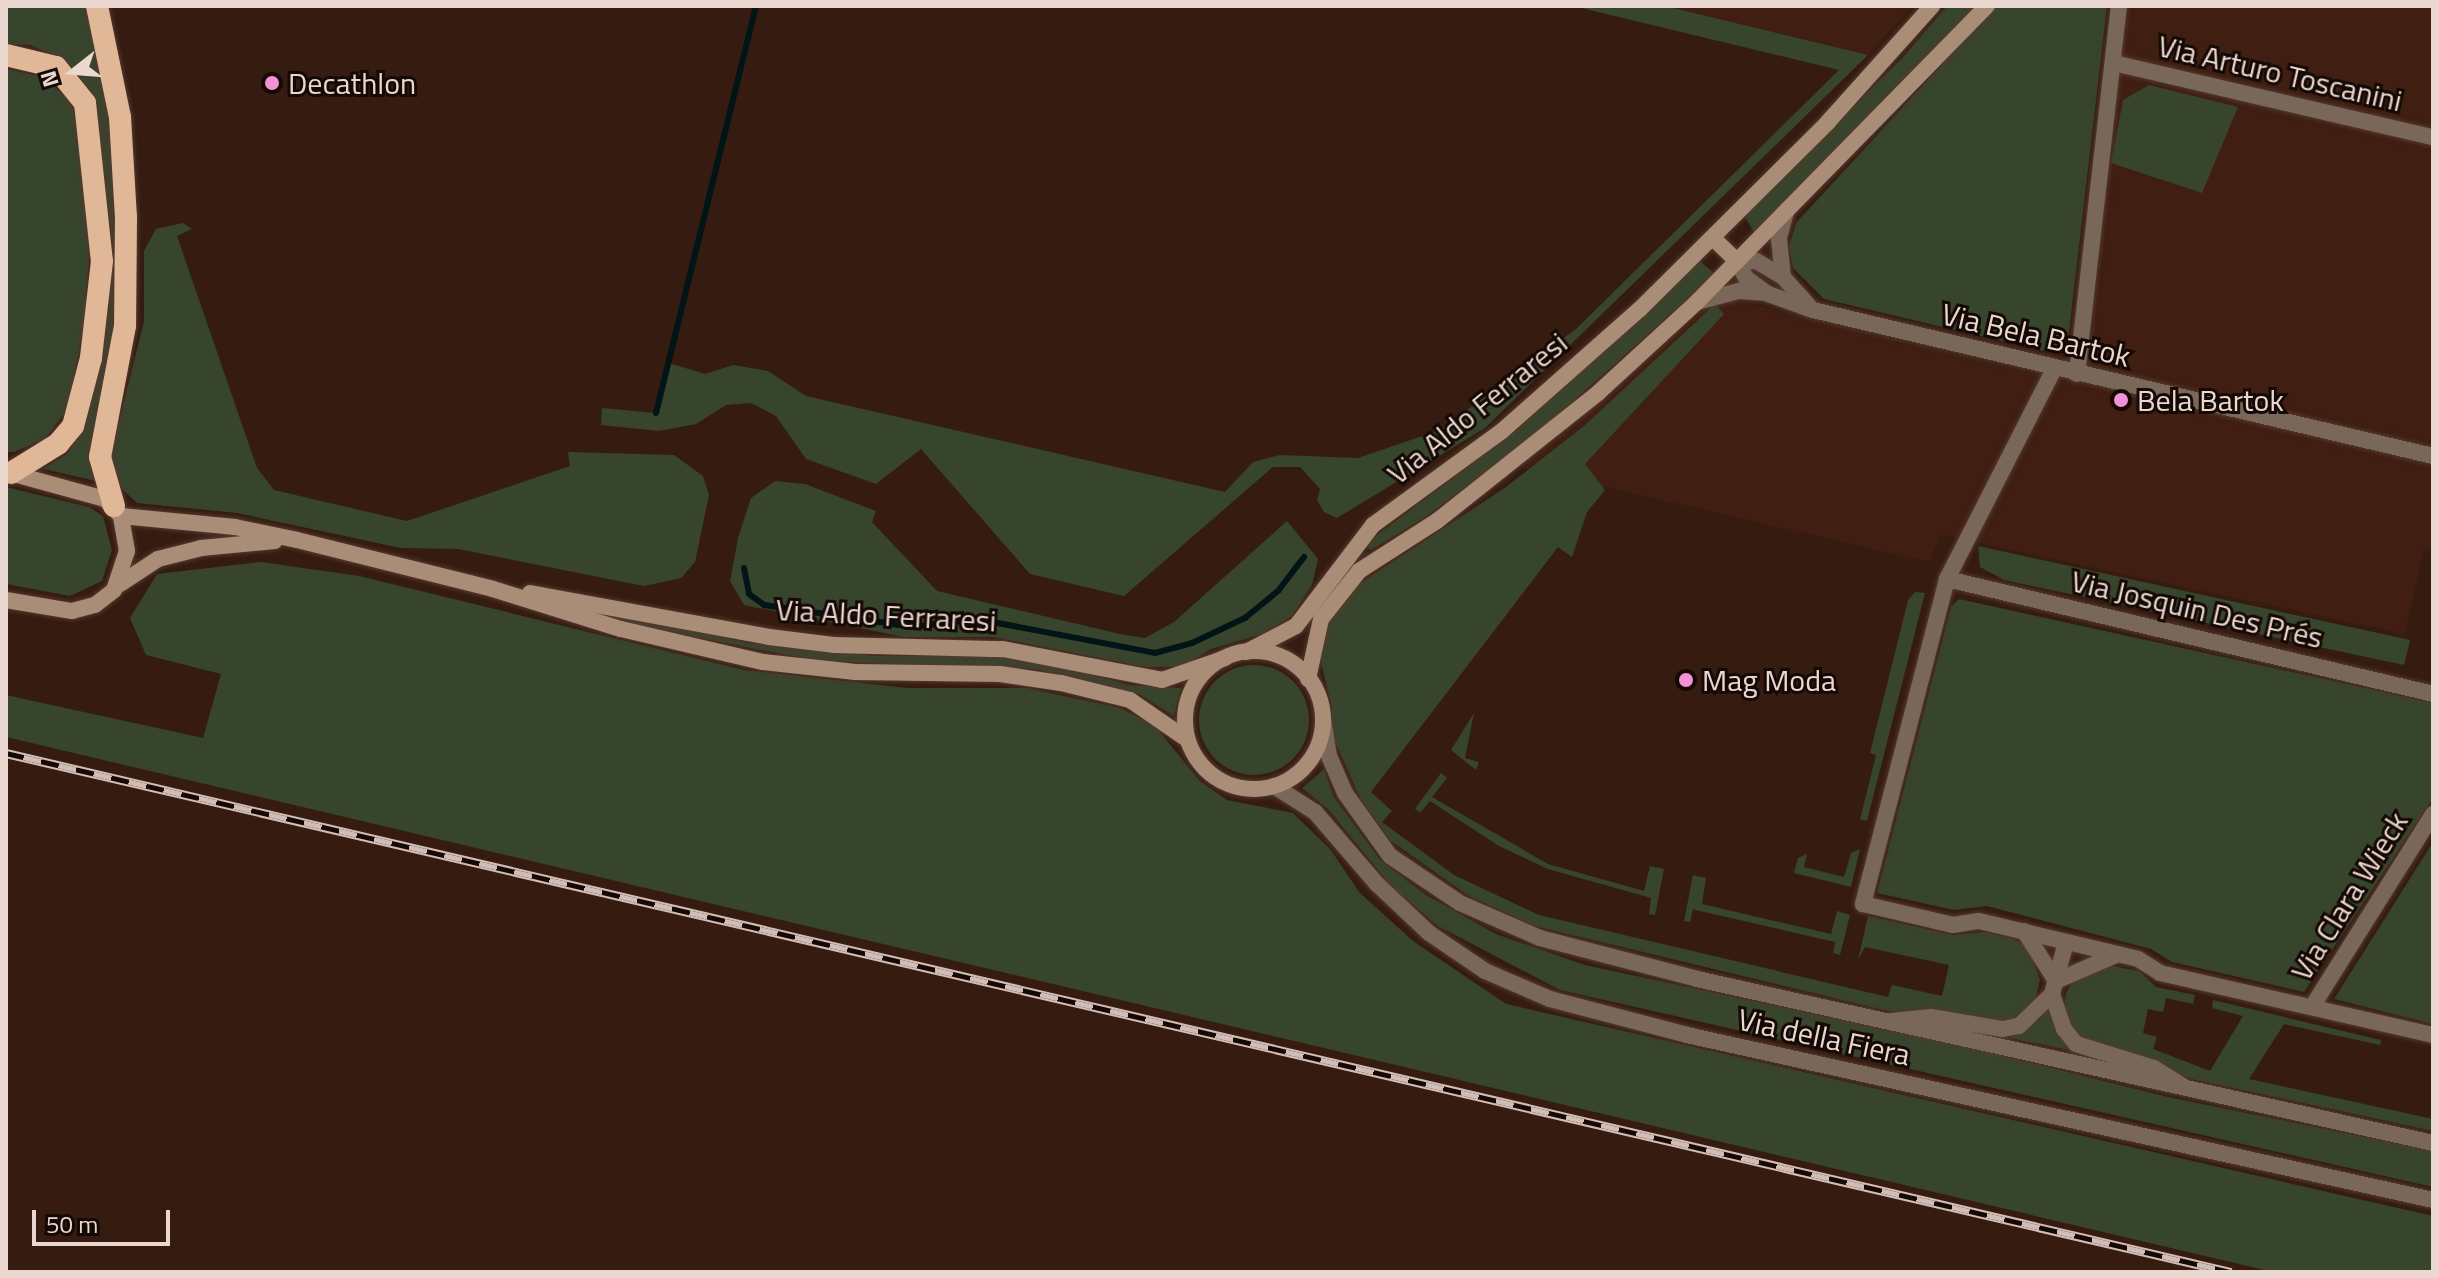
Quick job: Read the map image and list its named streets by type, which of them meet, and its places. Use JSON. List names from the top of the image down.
{
  "streets": {
    "main road": ["Via Aldo Ferraresi"],
    "street": [
      "Via Arturo Toscanini",
      "Via Bela Bartok",
      "Via Josquin Des Prés",
      "Via Clara Wieck",
      "Via della Fiera"
    ]
  },
  "crossings": [
    ["Via Bela Bartok", "Via Aldo Ferraresi"],
    ["Via Aldo Ferraresi", "Via della Fiera"]
  ],
  "places": ["Decathlon", "Bela Bartok", "Mag Moda"],
  "scale_bar": "50 m",
  "north": "left"
}
